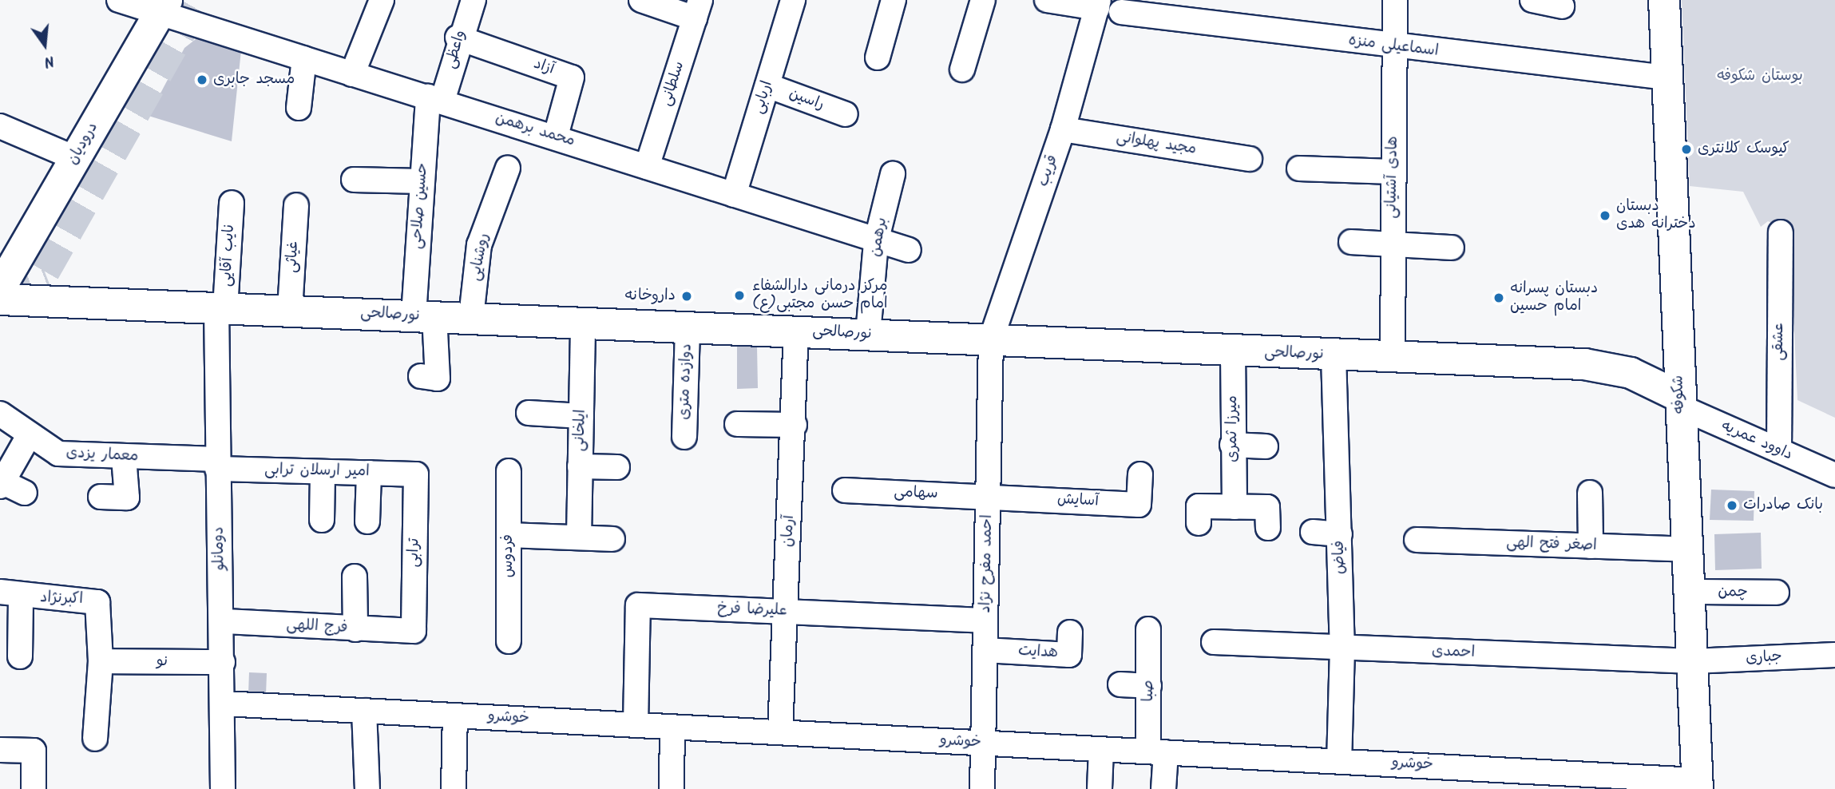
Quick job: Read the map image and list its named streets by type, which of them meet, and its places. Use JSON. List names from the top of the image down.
{
  "streets": {
    "main road": ["درودیان", "نورصالحی", "شکوفه"],
    "street": [
      "اسماعیلی منزه",
      "واعظی",
      "آزاد",
      "سلطانی",
      "اربابی",
      "راسین",
      "محمد برهمن",
      "مجید پهلوانی",
      "قریب",
      "هادی آشتیانی",
      "حسین صلاحی",
      "برهمن",
      "نایب آقایی",
      "غیاثی",
      "روشنایی",
      "عشقی",
      "دوازده متری",
      "میرزا ثمری",
      "ایلخانی",
      "داوود عمریه",
      "معمار یزدی",
      "امیر ارسلان ترابی",
      "سهامی",
      "آسایش",
      "آرمان",
      "اصغر فتح الهی",
      "دومانلو",
      "ترابی",
      "فردوس",
      "فیاض",
      "احمد مفرح نژاد",
      "چمن",
      "اکبرنژاد",
      "علیرضا فرخ",
      "فرج اللهی",
      "هدایت",
      "احمدی",
      "جباری",
      "نو",
      "صبا",
      "خوشرو"
    ]
  },
  "crossings": [
    ["اسماعیلی منزه", "هادی آشتیانی"],
    ["اسماعیلی منزه", "شکوفه"],
    ["واعظی", "آزاد"],
    ["واعظی", "محمد برهمن"],
    ["واعظی", "حسین صلاحی"],
    ["آزاد", "محمد برهمن"],
    ["سلطانی", "محمد برهمن"],
    ["اربابی", "راسین"],
    ["اربابی", "محمد برهمن"],
    ["محمد برهمن", "درودیان"],
    ["محمد برهمن", "حسین صلاحی"],
    ["محمد برهمن", "برهمن"],
    ["مجید پهلوانی", "قریب"],
    ["قریب", "نورصالحی"],
    ["قریب", "احمد مفرح نژاد"],
    ["هادی آشتیانی", "نورصالحی"],
    ["حسین صلاحی", "نورصالحی"],
    ["برهمن", "نورصالحی"],
    ["نایب آقایی", "نورصالحی"],
    ["نایب آقایی", "دومانلو"],
    ["غیاثی", "نورصالحی"],
    ["روشنایی", "نورصالحی"],
    ["نورصالحی", "دوازده متری"],
    ["نورصالحی", "شکوفه"],
    ["نورصالحی", "میرزا ثمری"],
    ["نورصالحی", "ایلخانی"],
    ["نورصالحی", "داوود عمریه"],
    ["نورصالحی", "آرمان"],
    ["نورصالحی", "دومانلو"],
    ["نورصالحی", "فیاض"],
    ["نورصالحی", "احمد مفرح نژاد"],
    ["عشقی", "داوود عمریه"],
    ["شکوفه", "داوود عمریه"],
    ["شکوفه", "اصغر فتح الهی"],
    ["شکوفه", "چمن"],
    ["شکوفه", "احمدی"],
    ["شکوفه", "جباری"],
    ["شکوفه", "خوشرو"],
    ["معمار یزدی", "امیر ارسلان ترابی"],
    ["معمار یزدی", "دومانلو"],
    ["امیر ارسلان ترابی", "دومانلو"],
    ["امیر ارسلان ترابی", "ترابی"],
    ["سهامی", "آسایش"],
    ["سهامی", "احمد مفرح نژاد"],
    ["آسایش", "احمد مفرح نژاد"],
    ["آرمان", "علیرضا فرخ"],
    ["آرمان", "خوشرو"],
    ["دومانلو", "فرج اللهی"],
    ["دومانلو", "نو"],
    ["دومانلو", "خوشرو"],
    ["ترابی", "فرج اللهی"],
    ["فیاض", "احمدی"],
    ["فیاض", "خوشرو"],
    ["احمد مفرح نژاد", "علیرضا فرخ"],
    ["احمد مفرح نژاد", "هدایت"],
    ["احمد مفرح نژاد", "خوشرو"],
    ["اکبرنژاد", "نو"],
    ["علیرضا فرخ", "خوشرو"],
    ["احمدی", "جباری"],
    ["صبا", "خوشرو"]
  ],
  "parks": ["بوستان شکوفه"],
  "places": [
    "مسجد جابری",
    "کیوسک کلانتری",
    "دبستان دخترانه هدی",
    "مرکز درمانی دارالشفاء امام حسن مجتبی(ع)",
    "داروخانه",
    "دبستان پسرانه امام حسین",
    "بانک صادرات"
  ],
  "north": "bottom"
}
